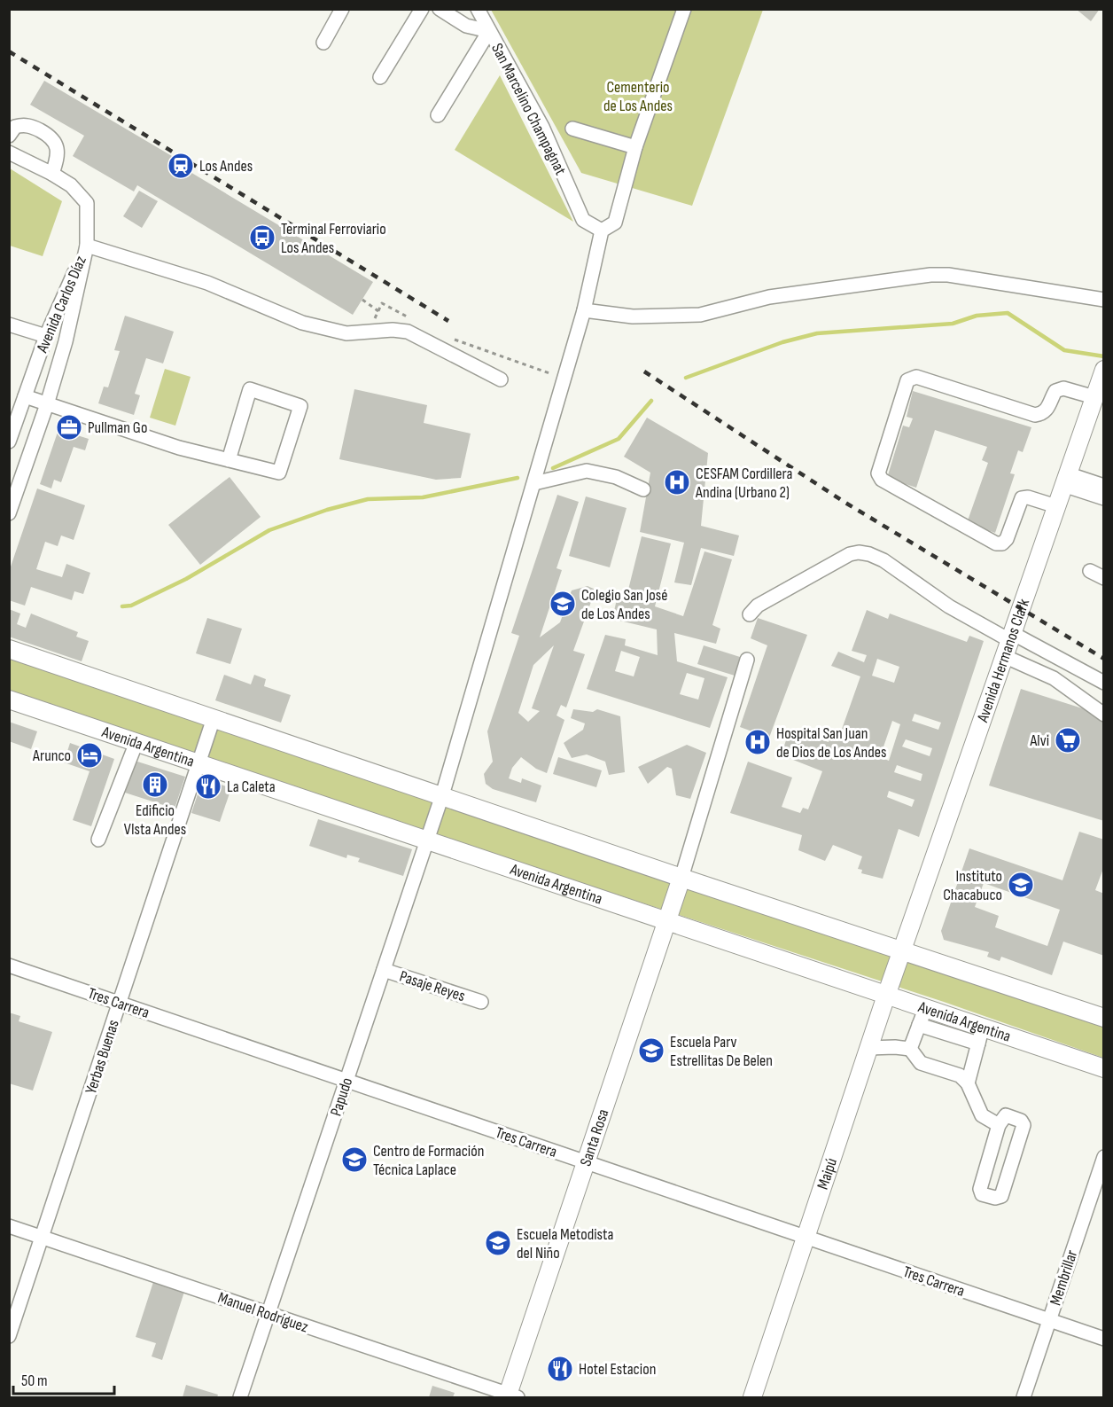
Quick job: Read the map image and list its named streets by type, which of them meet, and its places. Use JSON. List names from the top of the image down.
{
  "streets": {
    "main road": [
      "Avenida Hermanos Clark",
      "Avenida Argentina",
      "Santa Rosa",
      "Maipú"
    ],
    "street": [
      "San Marcelino Champagnat",
      "Avenida Carlos Díaz",
      "Pasaje Reyes",
      "Tres Carrera",
      "Yerbas Buenas",
      "Papudo",
      "Membrillar",
      "Manuel Rodríguez"
    ]
  },
  "crossings": [
    ["San Marcelino Champagnat", "Papudo"],
    ["Avenida Hermanos Clark", "Maipú"],
    ["Avenida Argentina", "Yerbas Buenas"],
    ["Avenida Argentina", "Papudo"],
    ["Avenida Argentina", "Santa Rosa"],
    ["Avenida Argentina", "Maipú"],
    ["Pasaje Reyes", "Papudo"],
    ["Tres Carrera", "Yerbas Buenas"],
    ["Tres Carrera", "Papudo"],
    ["Tres Carrera", "Santa Rosa"],
    ["Tres Carrera", "Maipú"],
    ["Tres Carrera", "Membrillar"],
    ["Yerbas Buenas", "Manuel Rodríguez"],
    ["Papudo", "Manuel Rodríguez"],
    ["Santa Rosa", "Manuel Rodríguez"]
  ],
  "parks": ["Cementerio de Los Andes"],
  "places": {
    "station": ["Los Andes"],
    "bus stop": ["Terminal Ferroviario Los Andes"],
    "office": ["Pullman Go"],
    "hospital": ["CESFAM Cordillera Andina (Urbano 2)", "Hospital San Juan de Dios de Los Andes"],
    "school or university": [
      "Colegio San José de Los Andes",
      "Instituto Chacabuco",
      "Escuela Parv Estrellitas De Belen",
      "Centro de Formación Técnica Laplace",
      "Escuela Metodista del Niño"
    ],
    "supermarket": ["Alvi"],
    "hotel": ["Arunco"],
    "building": ["Edificio VIsta Andes"],
    "restaurant": ["La Caleta", "Hotel Estacion"]
  },
  "scale_bar": "50 m"
}
